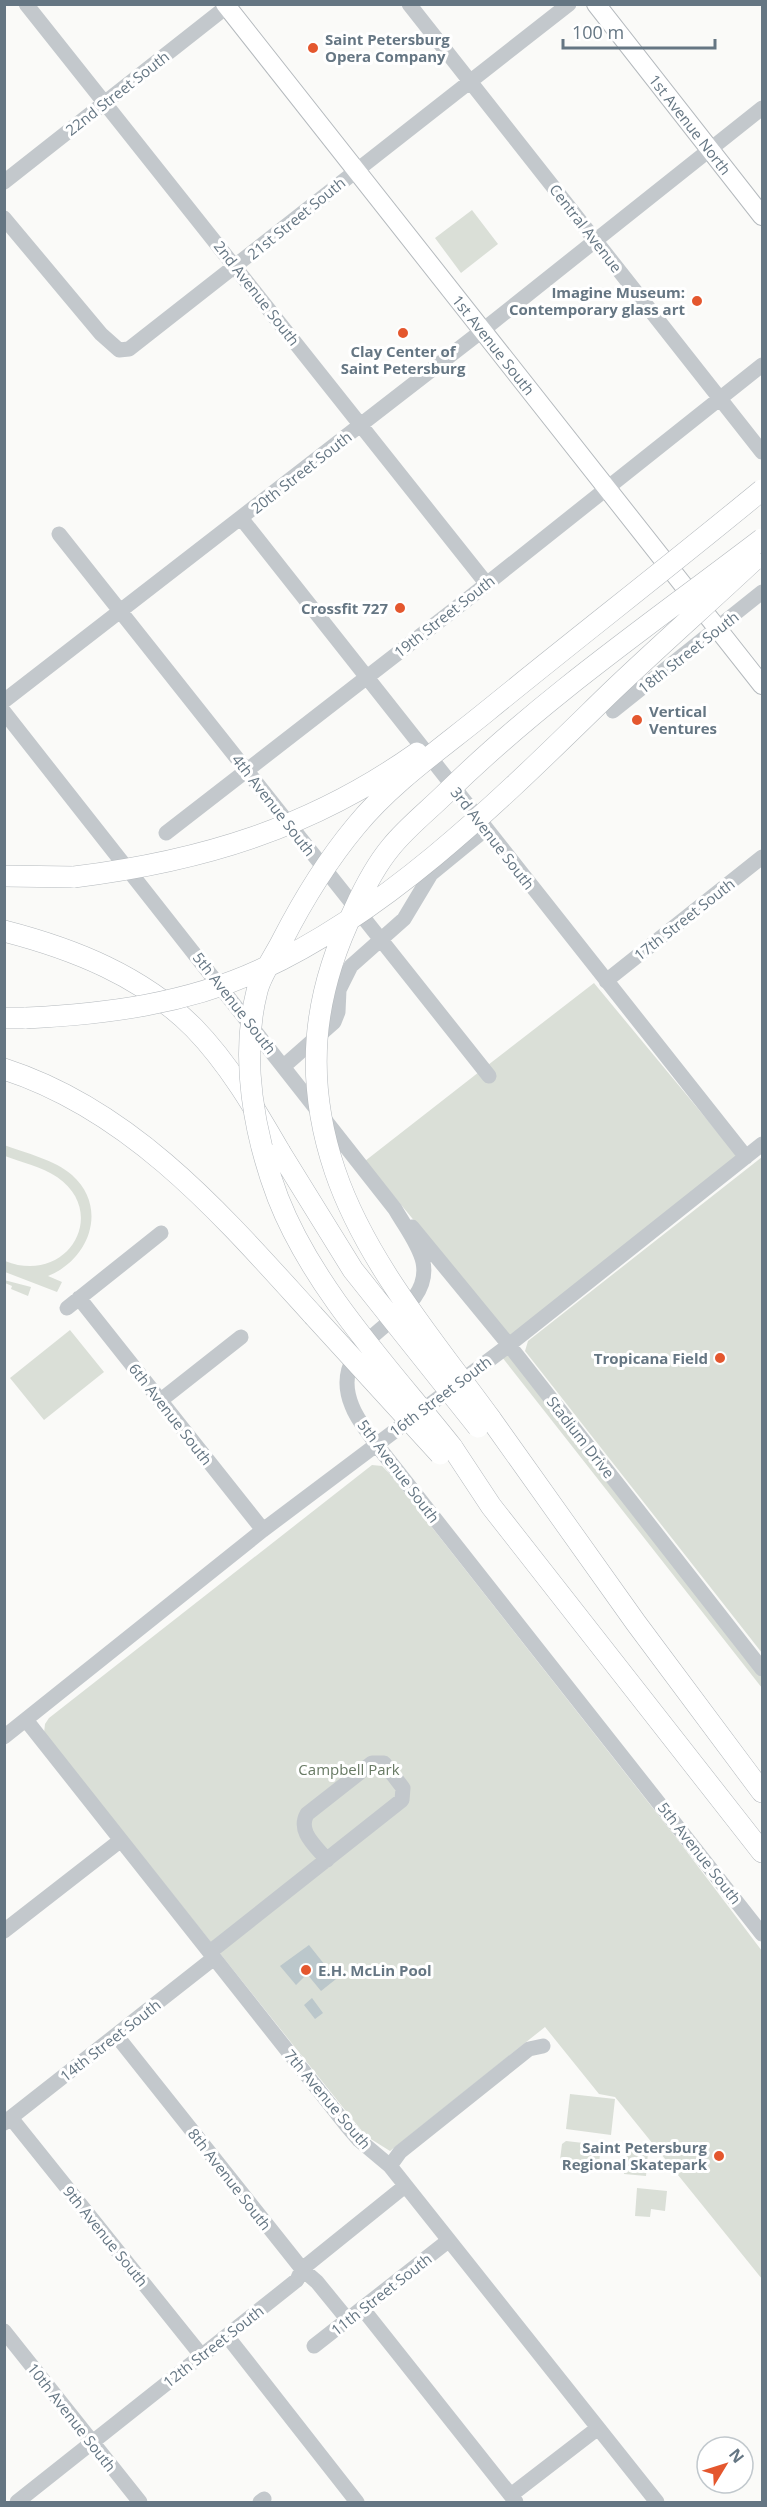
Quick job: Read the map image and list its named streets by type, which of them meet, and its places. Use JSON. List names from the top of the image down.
{
  "streets": {
    "main road": ["1st Avenue North", "1st Avenue South"],
    "street": [
      "22nd Street South",
      "21st Street South",
      "Central Avenue",
      "2nd Avenue South",
      "20th Street South",
      "19th Street South",
      "18th Street South",
      "4th Avenue South",
      "3rd Avenue South",
      "17th Street South",
      "5th Avenue South",
      "16th Street South",
      "6th Avenue South",
      "Stadium Drive",
      "14th Street South",
      "7th Avenue South",
      "8th Avenue South",
      "9th Avenue South",
      "11th Street South",
      "12th Street South",
      "10th Avenue South"
    ]
  },
  "crossings": [
    ["22nd Street South", "2nd Avenue South"],
    ["22nd Street South", "1st Avenue South"],
    ["1st Avenue North", "20th Street South"],
    ["21st Street South", "Central Avenue"],
    ["21st Street South", "2nd Avenue South"],
    ["21st Street South", "1st Avenue South"],
    ["Central Avenue", "20th Street South"],
    ["Central Avenue", "19th Street South"],
    ["2nd Avenue South", "20th Street South"],
    ["2nd Avenue South", "19th Street South"],
    ["1st Avenue South", "20th Street South"],
    ["1st Avenue South", "19th Street South"],
    ["1st Avenue South", "18th Street South"],
    ["20th Street South", "4th Avenue South"],
    ["20th Street South", "3rd Avenue South"],
    ["19th Street South", "4th Avenue South"],
    ["19th Street South", "3rd Avenue South"],
    ["3rd Avenue South", "17th Street South"],
    ["3rd Avenue South", "16th Street South"],
    ["5th Avenue South", "16th Street South"],
    ["5th Avenue South", "Stadium Drive"],
    ["16th Street South", "6th Avenue South"],
    ["16th Street South", "Stadium Drive"],
    ["16th Street South", "7th Avenue South"],
    ["14th Street South", "7th Avenue South"],
    ["14th Street South", "8th Avenue South"],
    ["14th Street South", "9th Avenue South"],
    ["7th Avenue South", "11th Street South"],
    ["7th Avenue South", "12th Street South"],
    ["8th Avenue South", "11th Street South"],
    ["8th Avenue South", "12th Street South"],
    ["9th Avenue South", "12th Street South"],
    ["12th Street South", "10th Avenue South"]
  ],
  "parks": ["Campbell Park"],
  "places": [
    "Saint Petersburg Opera Company",
    "Imagine Museum: Contemporary glass art",
    "Clay Center of Saint Petersburg",
    "Crossfit 727",
    "Vertical Ventures",
    "Tropicana Field",
    "E.H. McLin Pool",
    "Saint Petersburg Regional Skatepark"
  ],
  "scale_bar": "100 m",
  "north": "top right"
}
